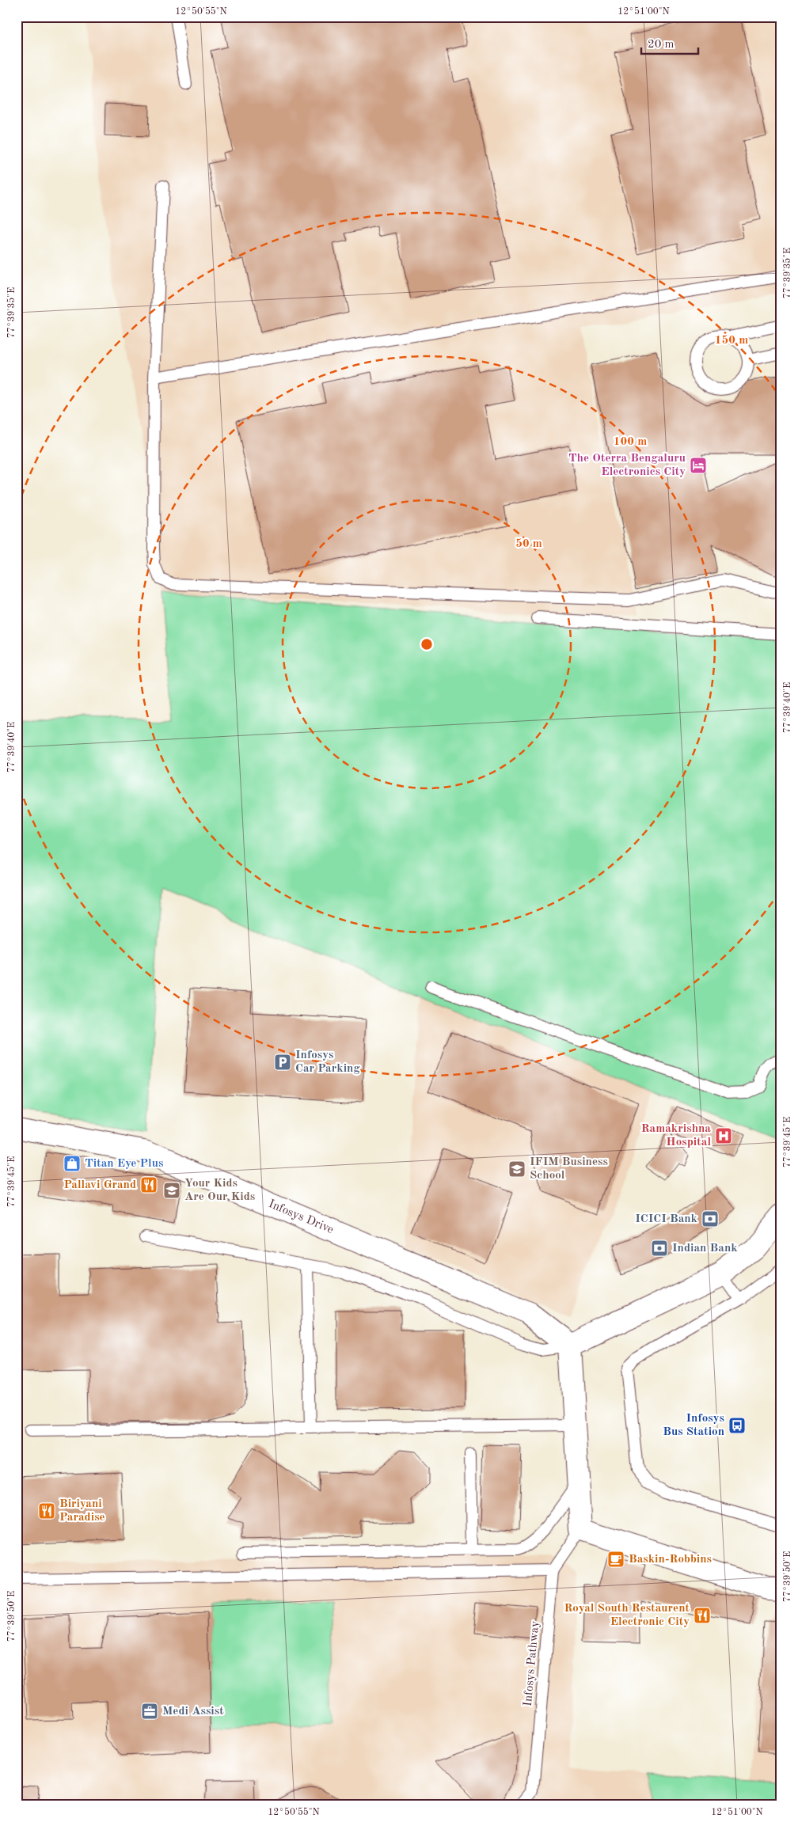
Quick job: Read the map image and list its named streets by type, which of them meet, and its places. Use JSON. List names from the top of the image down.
{
  "streets": {
    "street": ["Infosys Drive"],
    "lane": ["Infosys Pathway"]
  },
  "places": {
    "hotel": ["The Oterra Bengaluru Electronics City"],
    "parking": ["Infosys Car Parking"],
    "hospital": ["Ramakrishna Hospital"],
    "shop": ["Titan Eye Plus"],
    "school or university": ["IFIM Business School", "Your Kids Are Our Kids"],
    "restaurant": ["Pallavi Grand", "Biriyani Paradise", "Royal South Restaurent Electronic City"],
    "bank": ["ICICI Bank", "Indian Bank"],
    "bus stop": ["Infosys Bus Station"],
    "cafe": ["Baskin-Robbins"],
    "office": ["Medi Assist"]
  },
  "scale_bar": "20 m",
  "coordinates": [
    "12°50'55\"N",
    "12°51'00\"N",
    "77°39'35\"E",
    "77°39'40\"E",
    "77°39'45\"E",
    "77°39'50\"E"
  ],
  "rings": ["150 m", "100 m", "50 m"]
}
